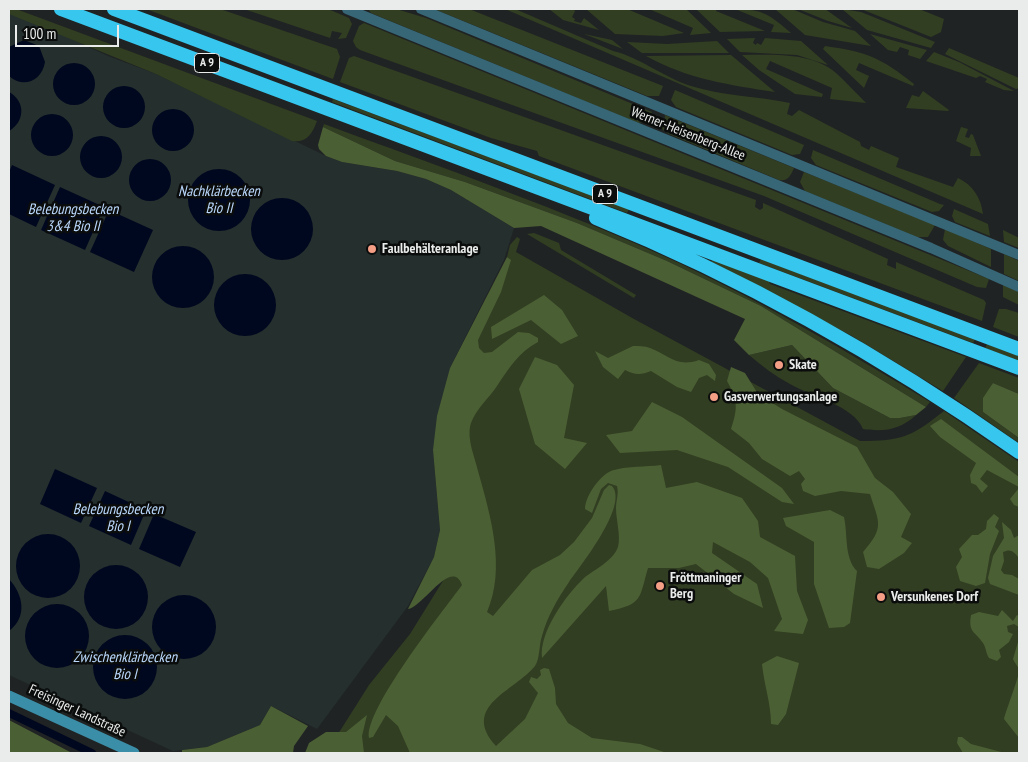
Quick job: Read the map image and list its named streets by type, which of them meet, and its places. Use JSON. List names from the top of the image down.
{
  "streets": {
    "highway": ["A 9"],
    "main road": ["Freisinger Landstraße"],
    "street": ["Werner-Heisenberg-Allee"]
  },
  "water": [
    "Nachklärbecken Bio II",
    "Belebungsbecken 3&4 Bio II",
    "Belebungsbecken Bio I",
    "Zwischenklärbecken Bio I"
  ],
  "places": [
    "Faulbehälteranlage",
    "Skate",
    "Gasverwertungsanlage",
    "Fröttmaninger Berg",
    "Versunkenes Dorf"
  ],
  "scale_bar": "100 m"
}
